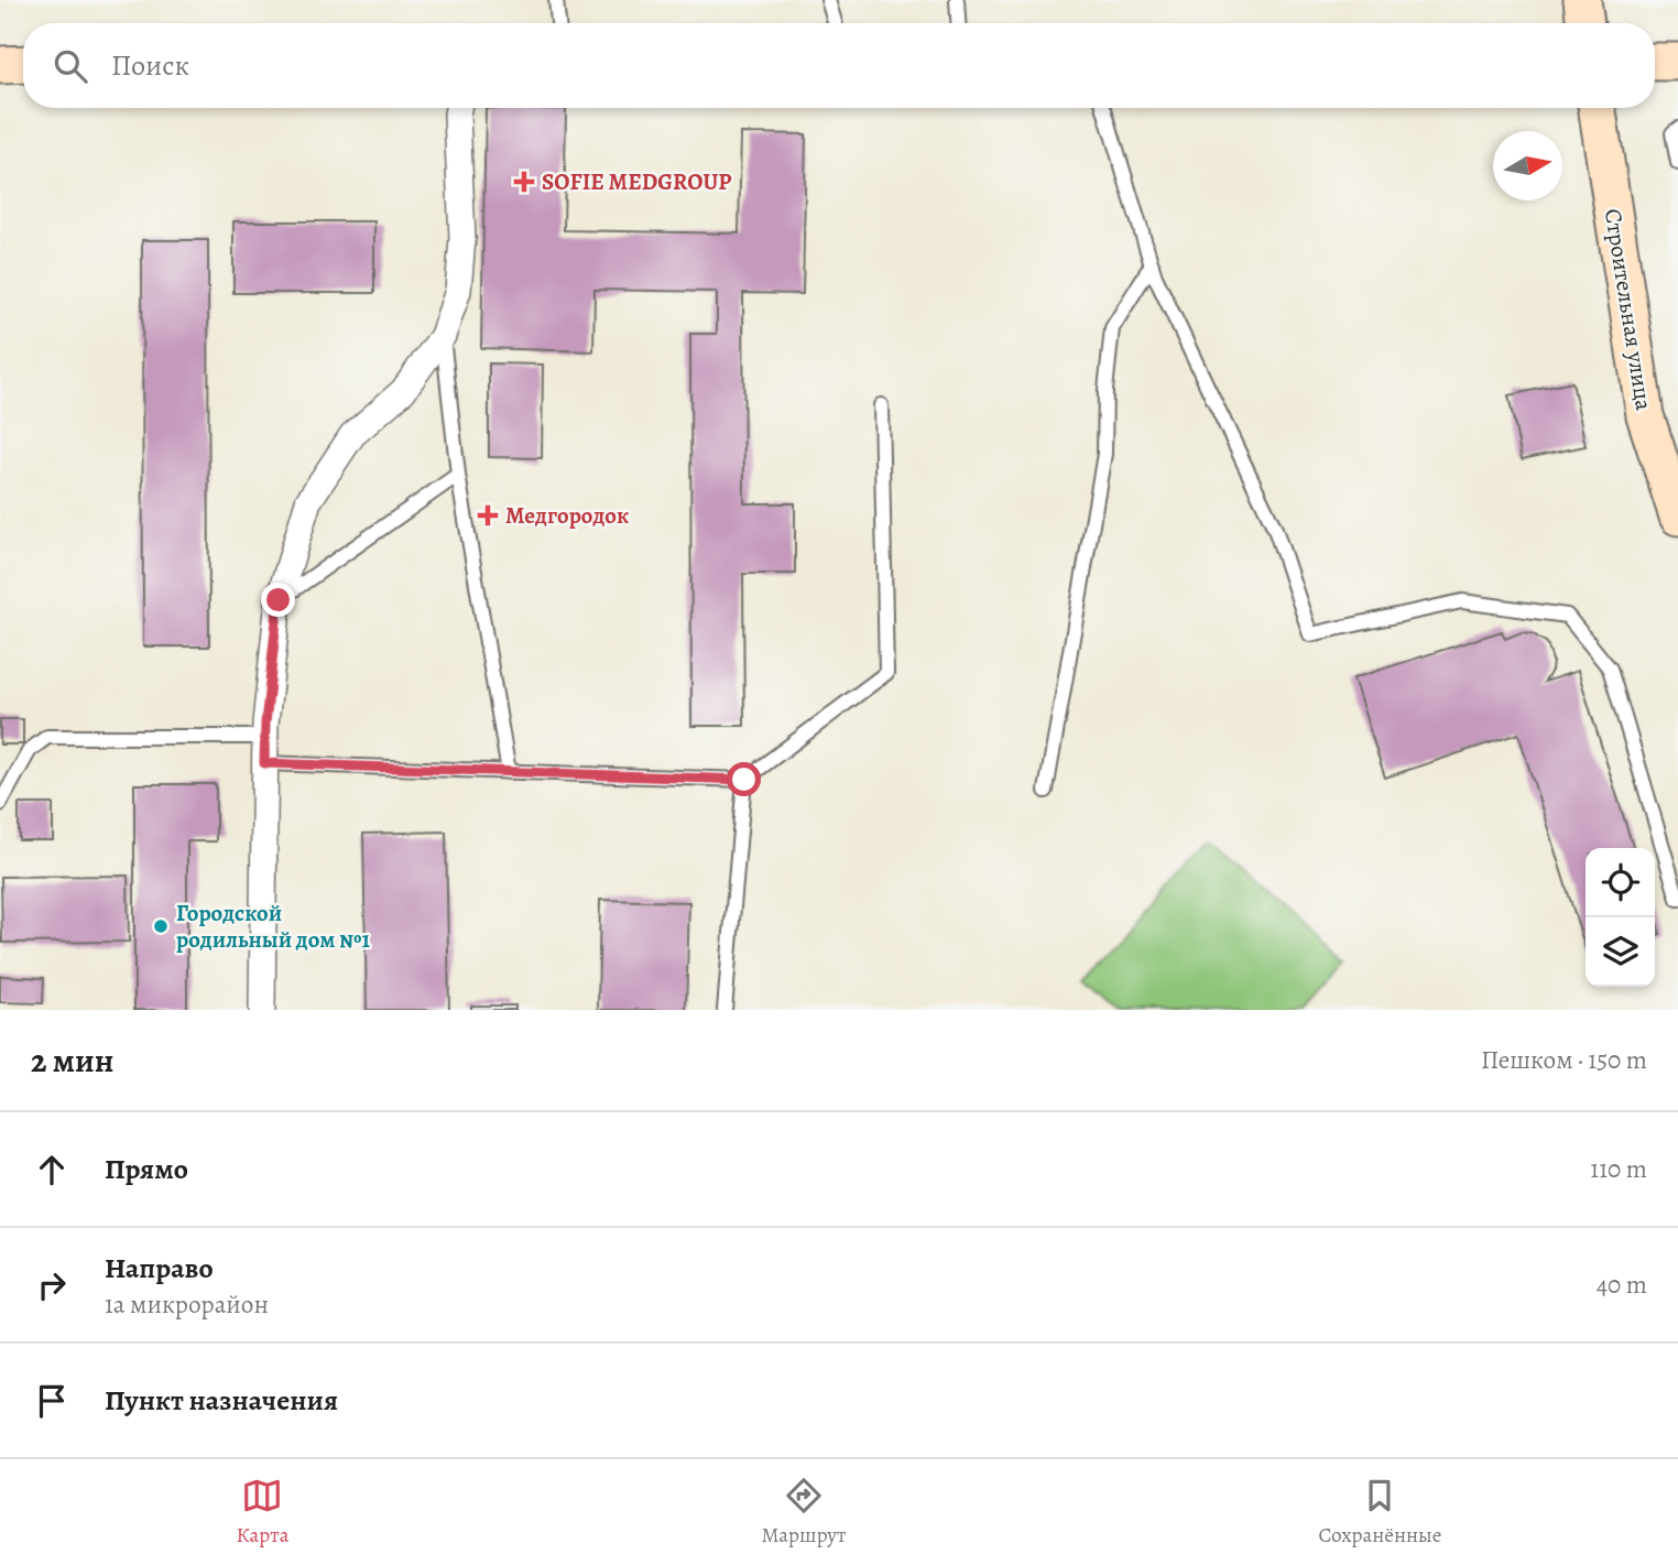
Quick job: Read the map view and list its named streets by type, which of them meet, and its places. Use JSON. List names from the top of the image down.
{
  "streets": {
    "main road": ["Строительная улица"]
  },
  "places": {
    "health": ["SOFIE MEDGROUP", "Медгородок"],
    "other": ["Городской родильный дом №1"]
  },
  "north": "right",
  "page": {
    "search": "Поиск",
    "heading": ["2 мин", "Пешком · 150 m"],
    "list": [
      ["Прямо", "110 m"],
      ["Направо", "1а микрорайон", "40 m"],
      "Пункт назначения"
    ],
    "nav": ["Карта", "Маршрут", "Сохранённые"]
  }
}
